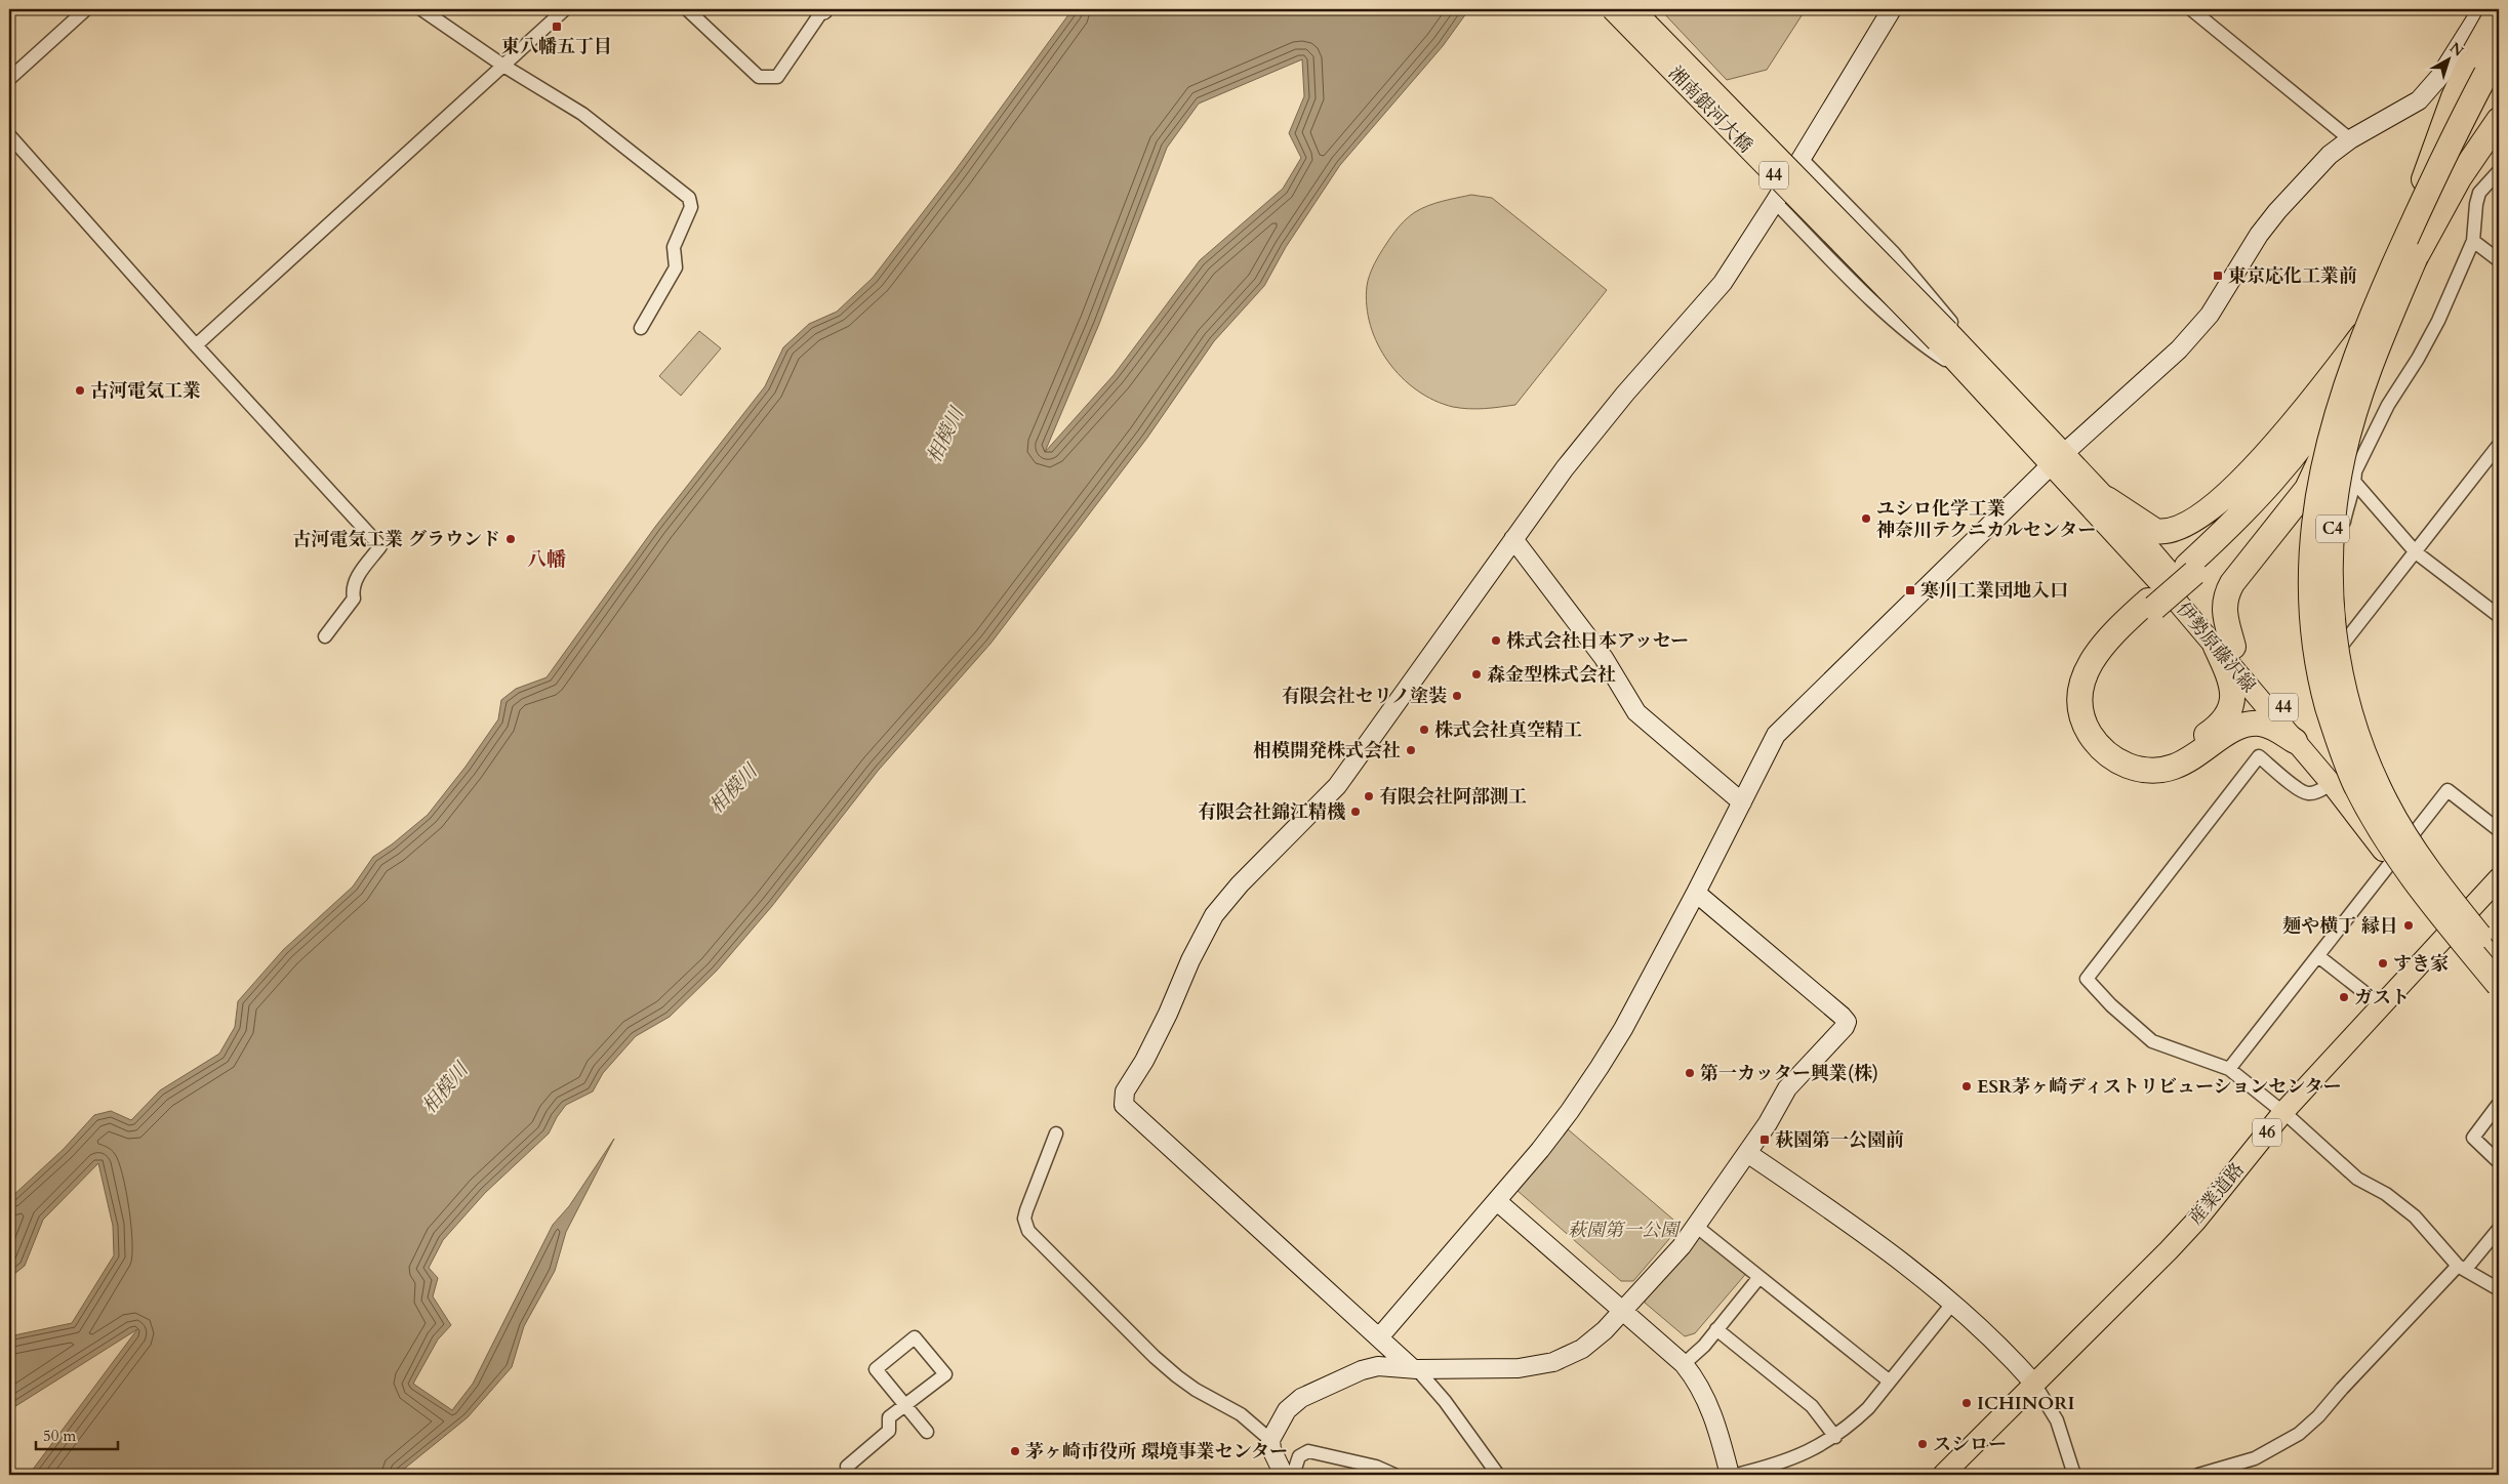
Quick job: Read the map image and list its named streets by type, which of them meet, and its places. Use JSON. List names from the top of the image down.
{
  "streets": {
    "highway": ["C4"],
    "main road": [
      "湘南銀河大橋",
      "44",
      "伊勢原藤沢線",
      "46",
      "産業道路"
    ]
  },
  "crossings": [
    ["湘南銀河大橋", "伊勢原藤沢線"],
    ["伊勢原藤沢線", "産業道路"]
  ],
  "districts": ["八幡"],
  "water": ["相模川"],
  "parks": ["萩園第一公園"],
  "places": {
    "transit": [
      "東八幡五丁目",
      "東京応化工業前",
      "寒川工業団地入口",
      "萩園第一公園前"
    ],
    "other": [
      "古河電気工業",
      "ユシロ化学工業 神奈川テクニカルセンター",
      "古河電気工業 グラウンド",
      "株式会社日本アッセー",
      "森金型株式会社",
      "有限会社セリノ塗装",
      "株式会社真空精工",
      "相模開発株式会社",
      "有限会社阿部測工",
      "有限会社錦江精機",
      "麺や横丁 縁日",
      "すき家",
      "ガスト",
      "第一カッター興業(株)",
      "ESR茅ヶ崎ディストリビューションセンター",
      "ICHINORI",
      "スシロー",
      "茅ヶ崎市役所 環境事業センター"
    ]
  },
  "scale_bar": "50 m",
  "north": "top right"
}
